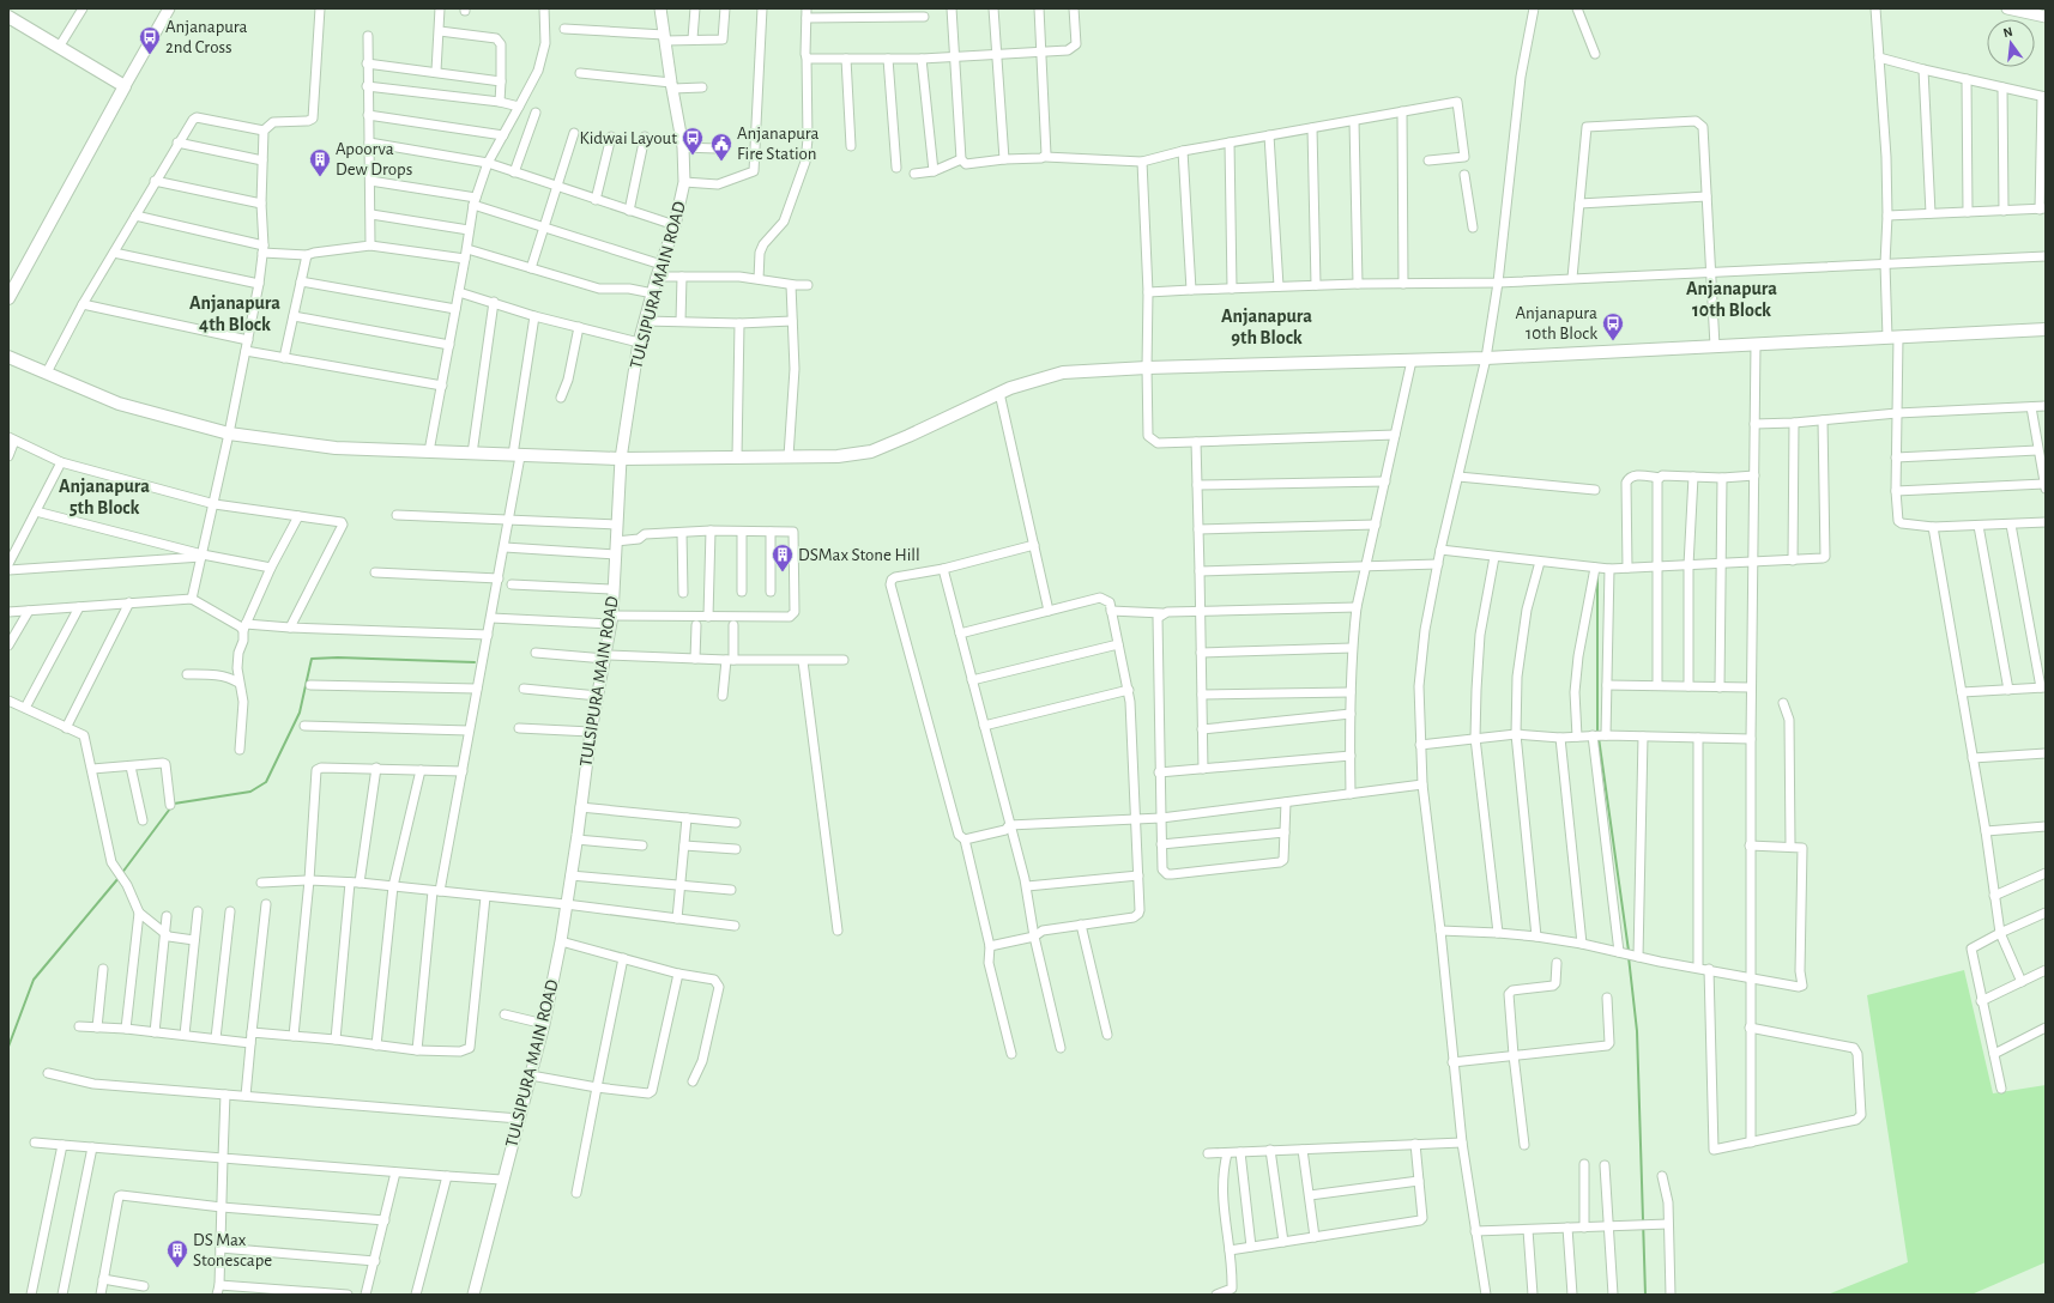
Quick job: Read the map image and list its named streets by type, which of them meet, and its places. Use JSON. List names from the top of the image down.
{
  "streets": {
    "street": ["TULSIPURA MAIN ROAD"]
  },
  "districts": [
    "Anjanapura 10th Block",
    "Anjanapura 4th Block",
    "Anjanapura 9th Block",
    "Anjanapura 5th Block"
  ],
  "places": {
    "bus stop": ["Anjanapura 2nd Cross", "Kidwai Layout", "Anjanapura 10th Block"],
    "public building": ["Anjanapura Fire Station"],
    "building": ["Apoorva Dew Drops", "DSMax Stone Hill", "DS Max Stonescape"]
  },
  "north": "top"
}
